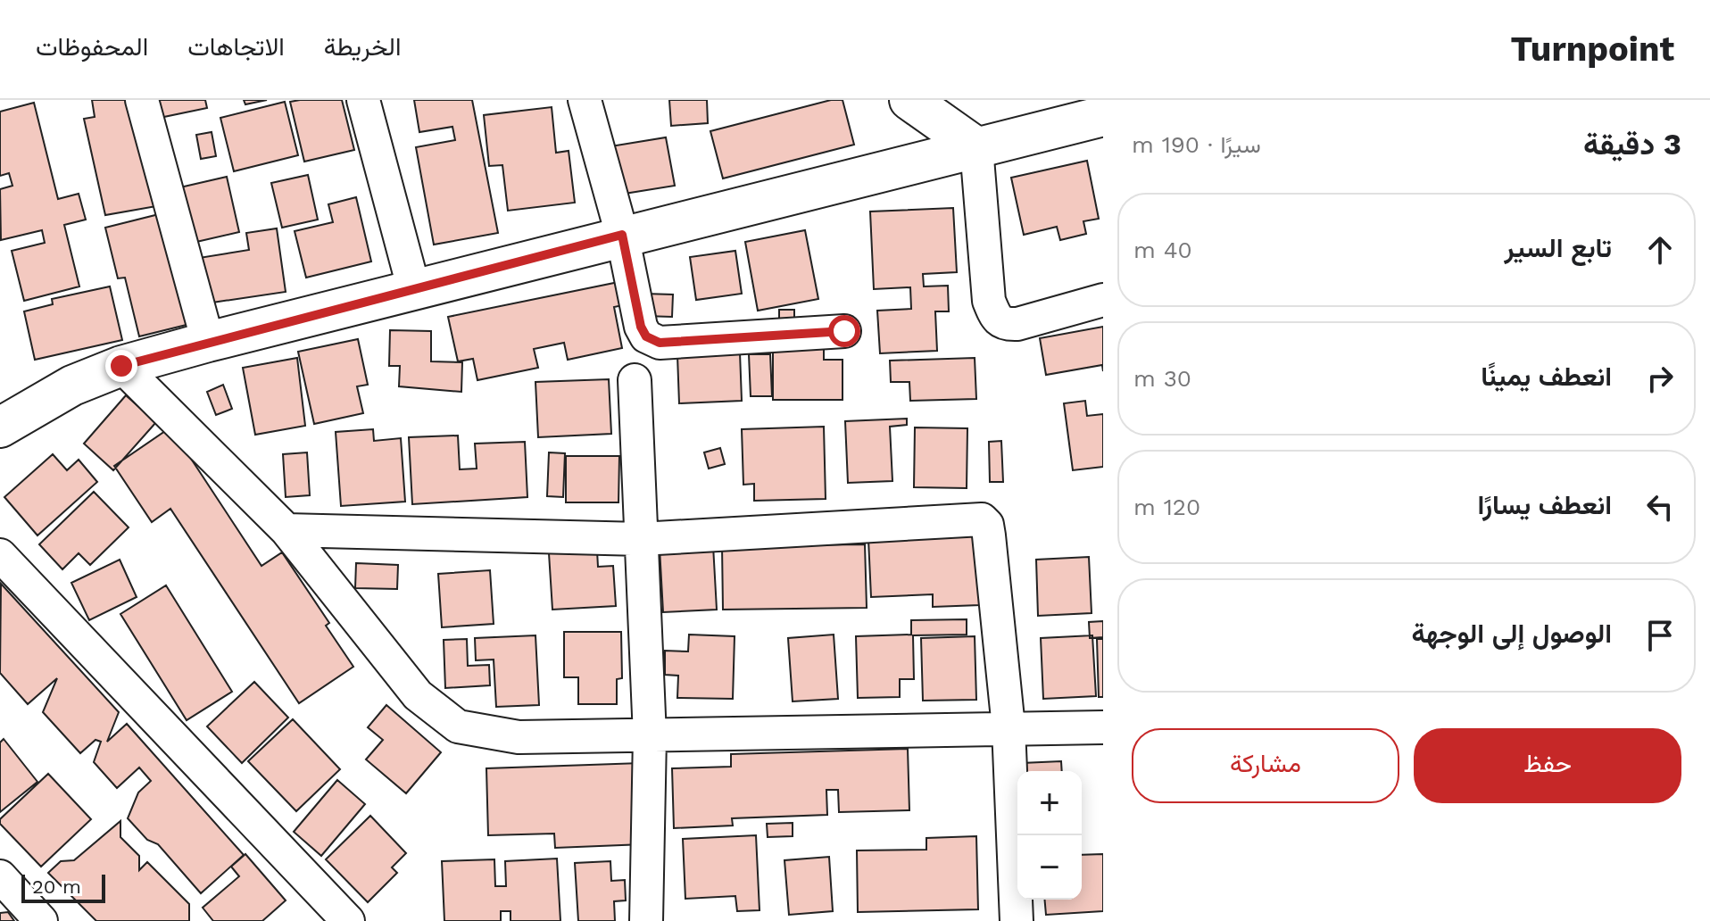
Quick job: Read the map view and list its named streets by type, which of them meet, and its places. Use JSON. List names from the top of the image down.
{
  "scale_bar": "20 m",
  "page": {
    "header": "Turnpoint",
    "nav": ["الخريطة", "الاتجاهات", "المحفوظات"],
    "heading": ["3 دقيقة", "سيرًا · 190 m"],
    "list": [
      ["تابع السير", "40 m"],
      ["انعطف يمينًا", "30 m"],
      ["انعطف يسارًا", "120 m"],
      "الوصول إلى الوجهة"
    ],
    "buttons": ["حفظ", "مشاركة"],
    "map_buttons": ["+", "−"],
    "scale": "20 m"
  }
}
